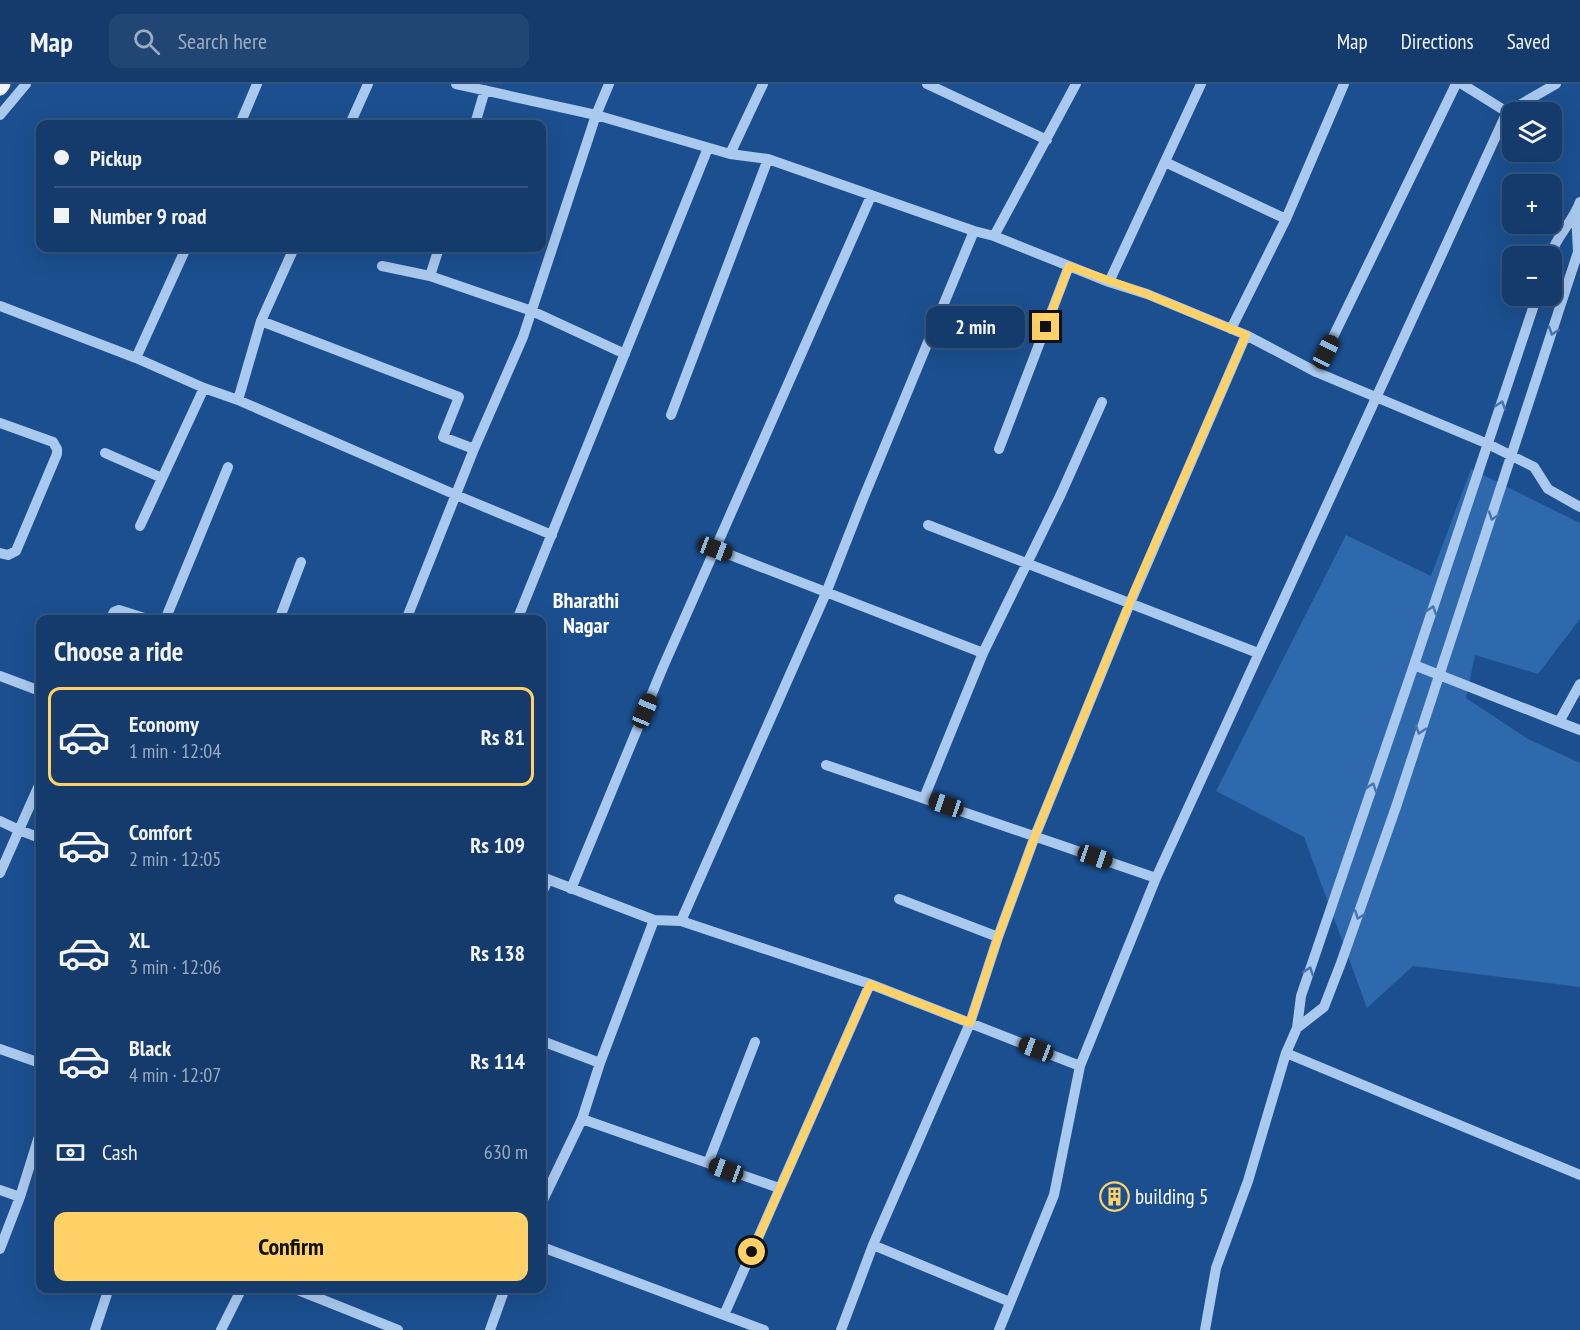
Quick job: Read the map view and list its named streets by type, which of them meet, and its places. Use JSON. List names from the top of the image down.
{
  "districts": ["Bharathi Nagar"],
  "places": {
    "building": ["building 5"]
  },
  "page": {
    "header": "Map",
    "search": "Search here",
    "nav": ["Map", "Directions", "Saved"],
    "map_buttons": ["+", "−"],
    "banner": ["Pickup", "Number 9 road"],
    "bubble": "2 min",
    "heading": "Choose a ride",
    "list": [
      {
        "name": "Economy",
        "note": "1 min · 12:04",
        "value": "Rs 81"
      },
      {
        "name": "Comfort",
        "note": "2 min · 12:05",
        "value": "Rs 109"
      },
      {
        "name": "XL",
        "note": "3 min · 12:06",
        "value": "Rs 138"
      },
      {
        "name": "Black",
        "note": "4 min · 12:07",
        "value": "Rs 114"
      }
    ],
    "pay": ["Cash", "630 m"],
    "buttons": "Confirm"
  }
}
